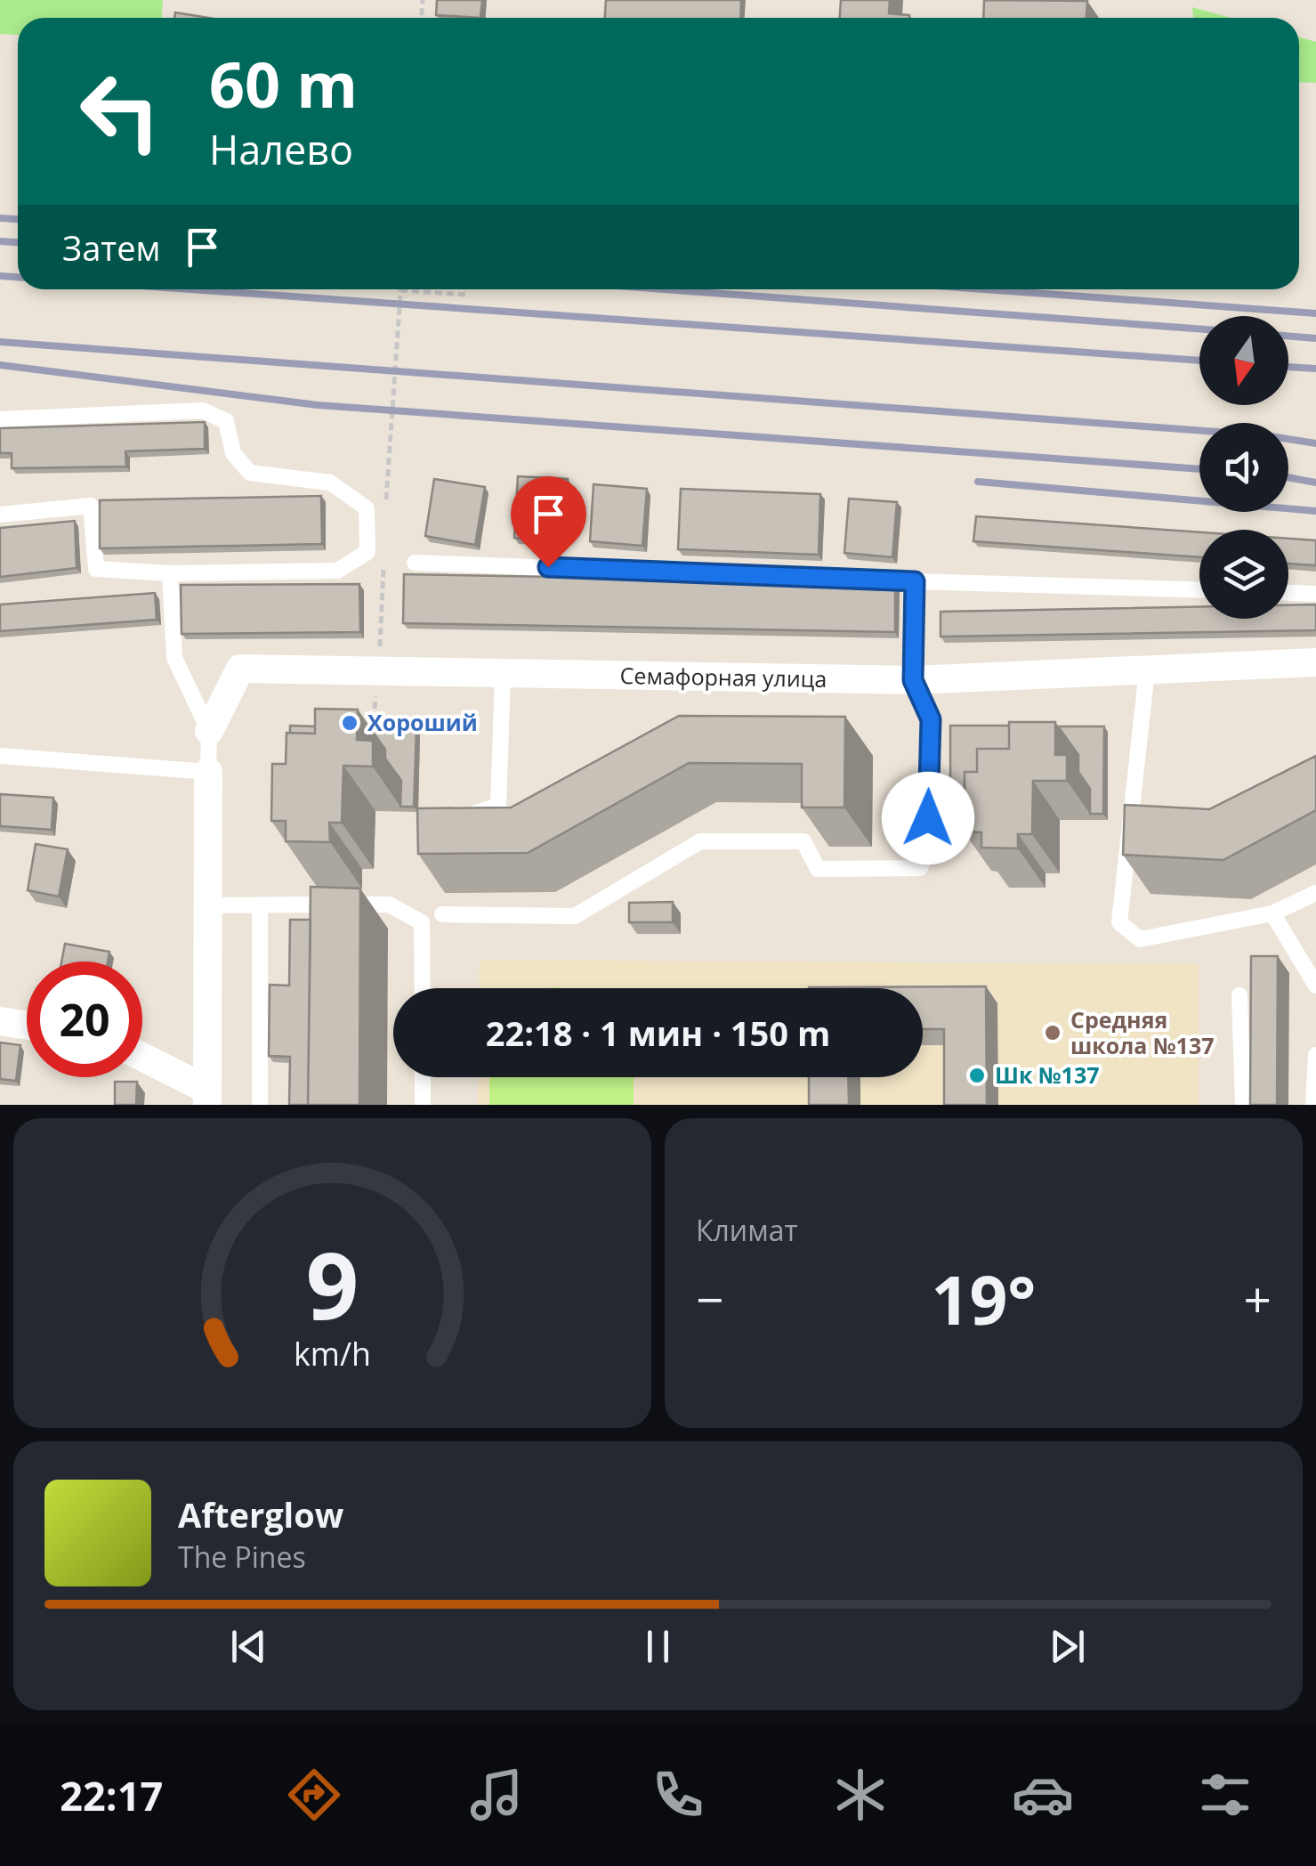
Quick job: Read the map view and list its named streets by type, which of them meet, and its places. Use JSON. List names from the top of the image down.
{
  "streets": {
    "street": ["Семафорная улица"]
  },
  "places": ["Хороший", "Средняя школа №137", "Шк №137"],
  "north": "bottom",
  "page": {
    "turn": ["60 m", "Налево"],
    "then": "Затем",
    "limit": "20",
    "trip": "22:18 · 1 мин · 150 m",
    "tile": "Климат",
    "heat": ["−", "19°", "+"],
    "song": ["Afterglow", "The Pines"],
    "tabs": "22:17",
    "gauge": ["9", "km/h"]
  }
}
